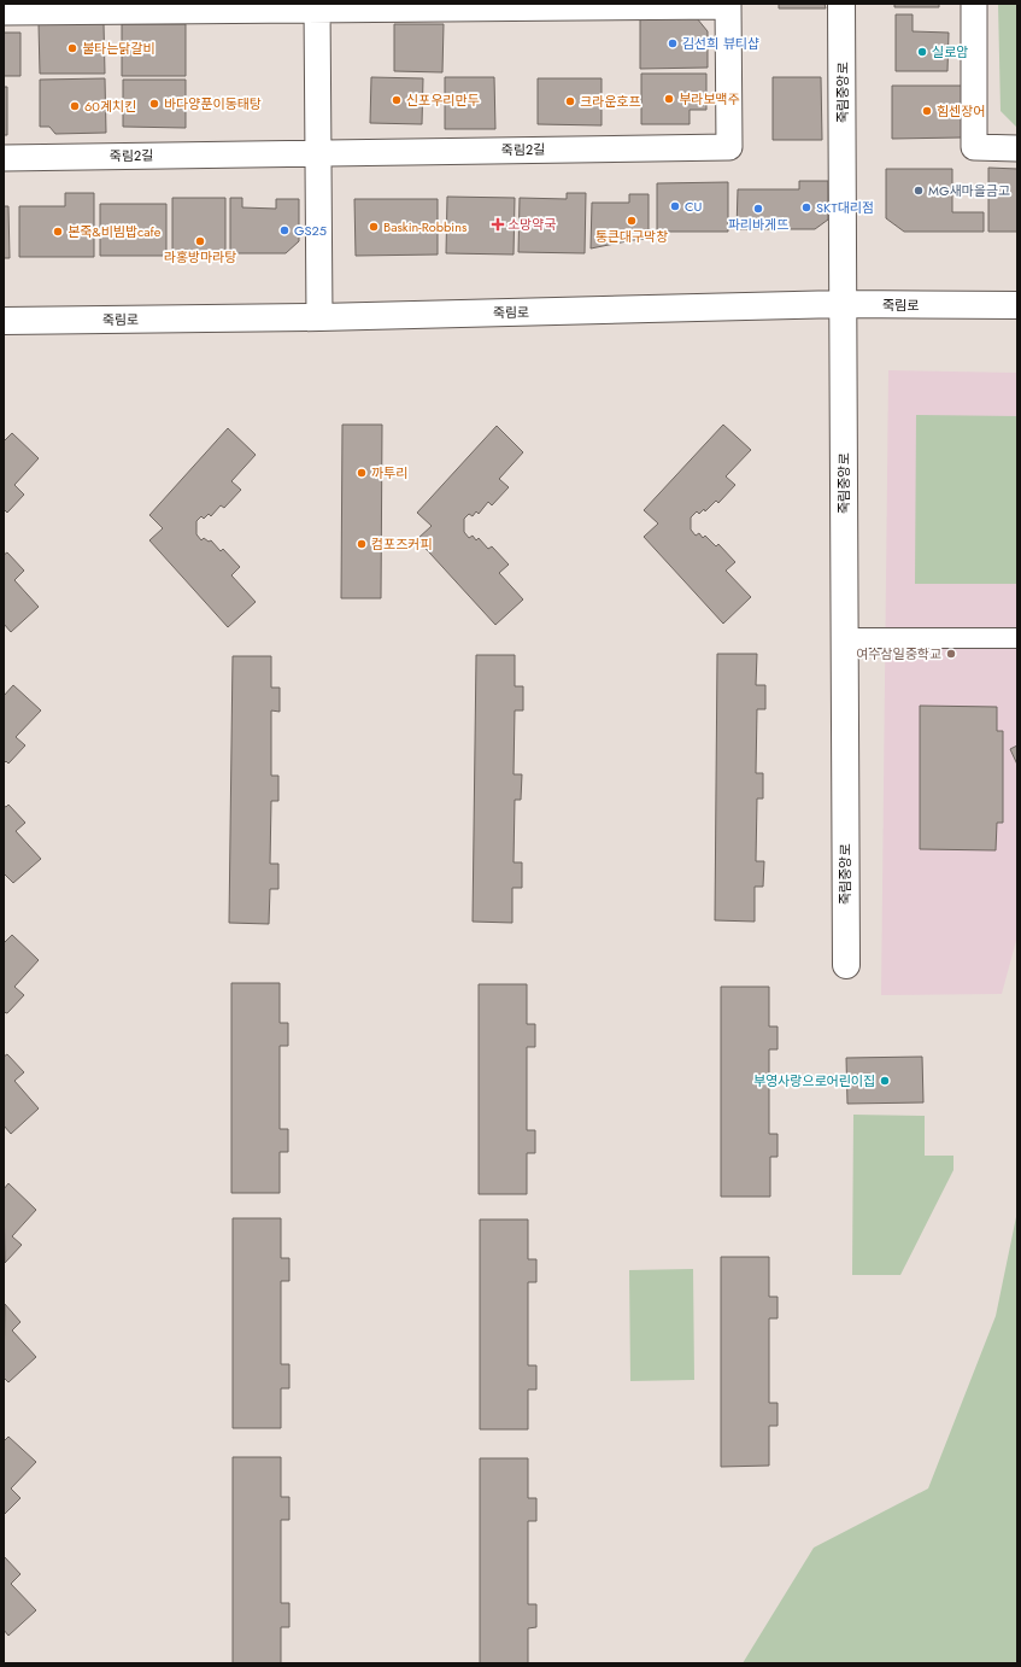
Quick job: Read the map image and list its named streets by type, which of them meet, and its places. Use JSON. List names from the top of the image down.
{
  "streets": {
    "street": ["죽림중앙로", "죽림2길", "죽림로"]
  },
  "crossings": [
    ["죽림중앙로", "죽림로"]
  ],
  "places": {
    "other": [
      "김선희 뷰티샵",
      "불타는닭갈비",
      "실로암",
      "부라보맥주",
      "신포우리만두",
      "크라운호프",
      "바다양푼이동태탕",
      "60계치킨",
      "힘센장어",
      "MG새마을금고",
      "CU",
      "SKT대리점",
      "파리바게뜨",
      "통큰대구막창",
      "Baskin-Robbins",
      "GS25",
      "본죽&비빔밥cafe",
      "라홍방마라탕",
      "까투리",
      "컴포즈커피",
      "여수삼일중학교",
      "부영사랑으로어린이집"
    ],
    "health": ["소망약국"]
  }
}
